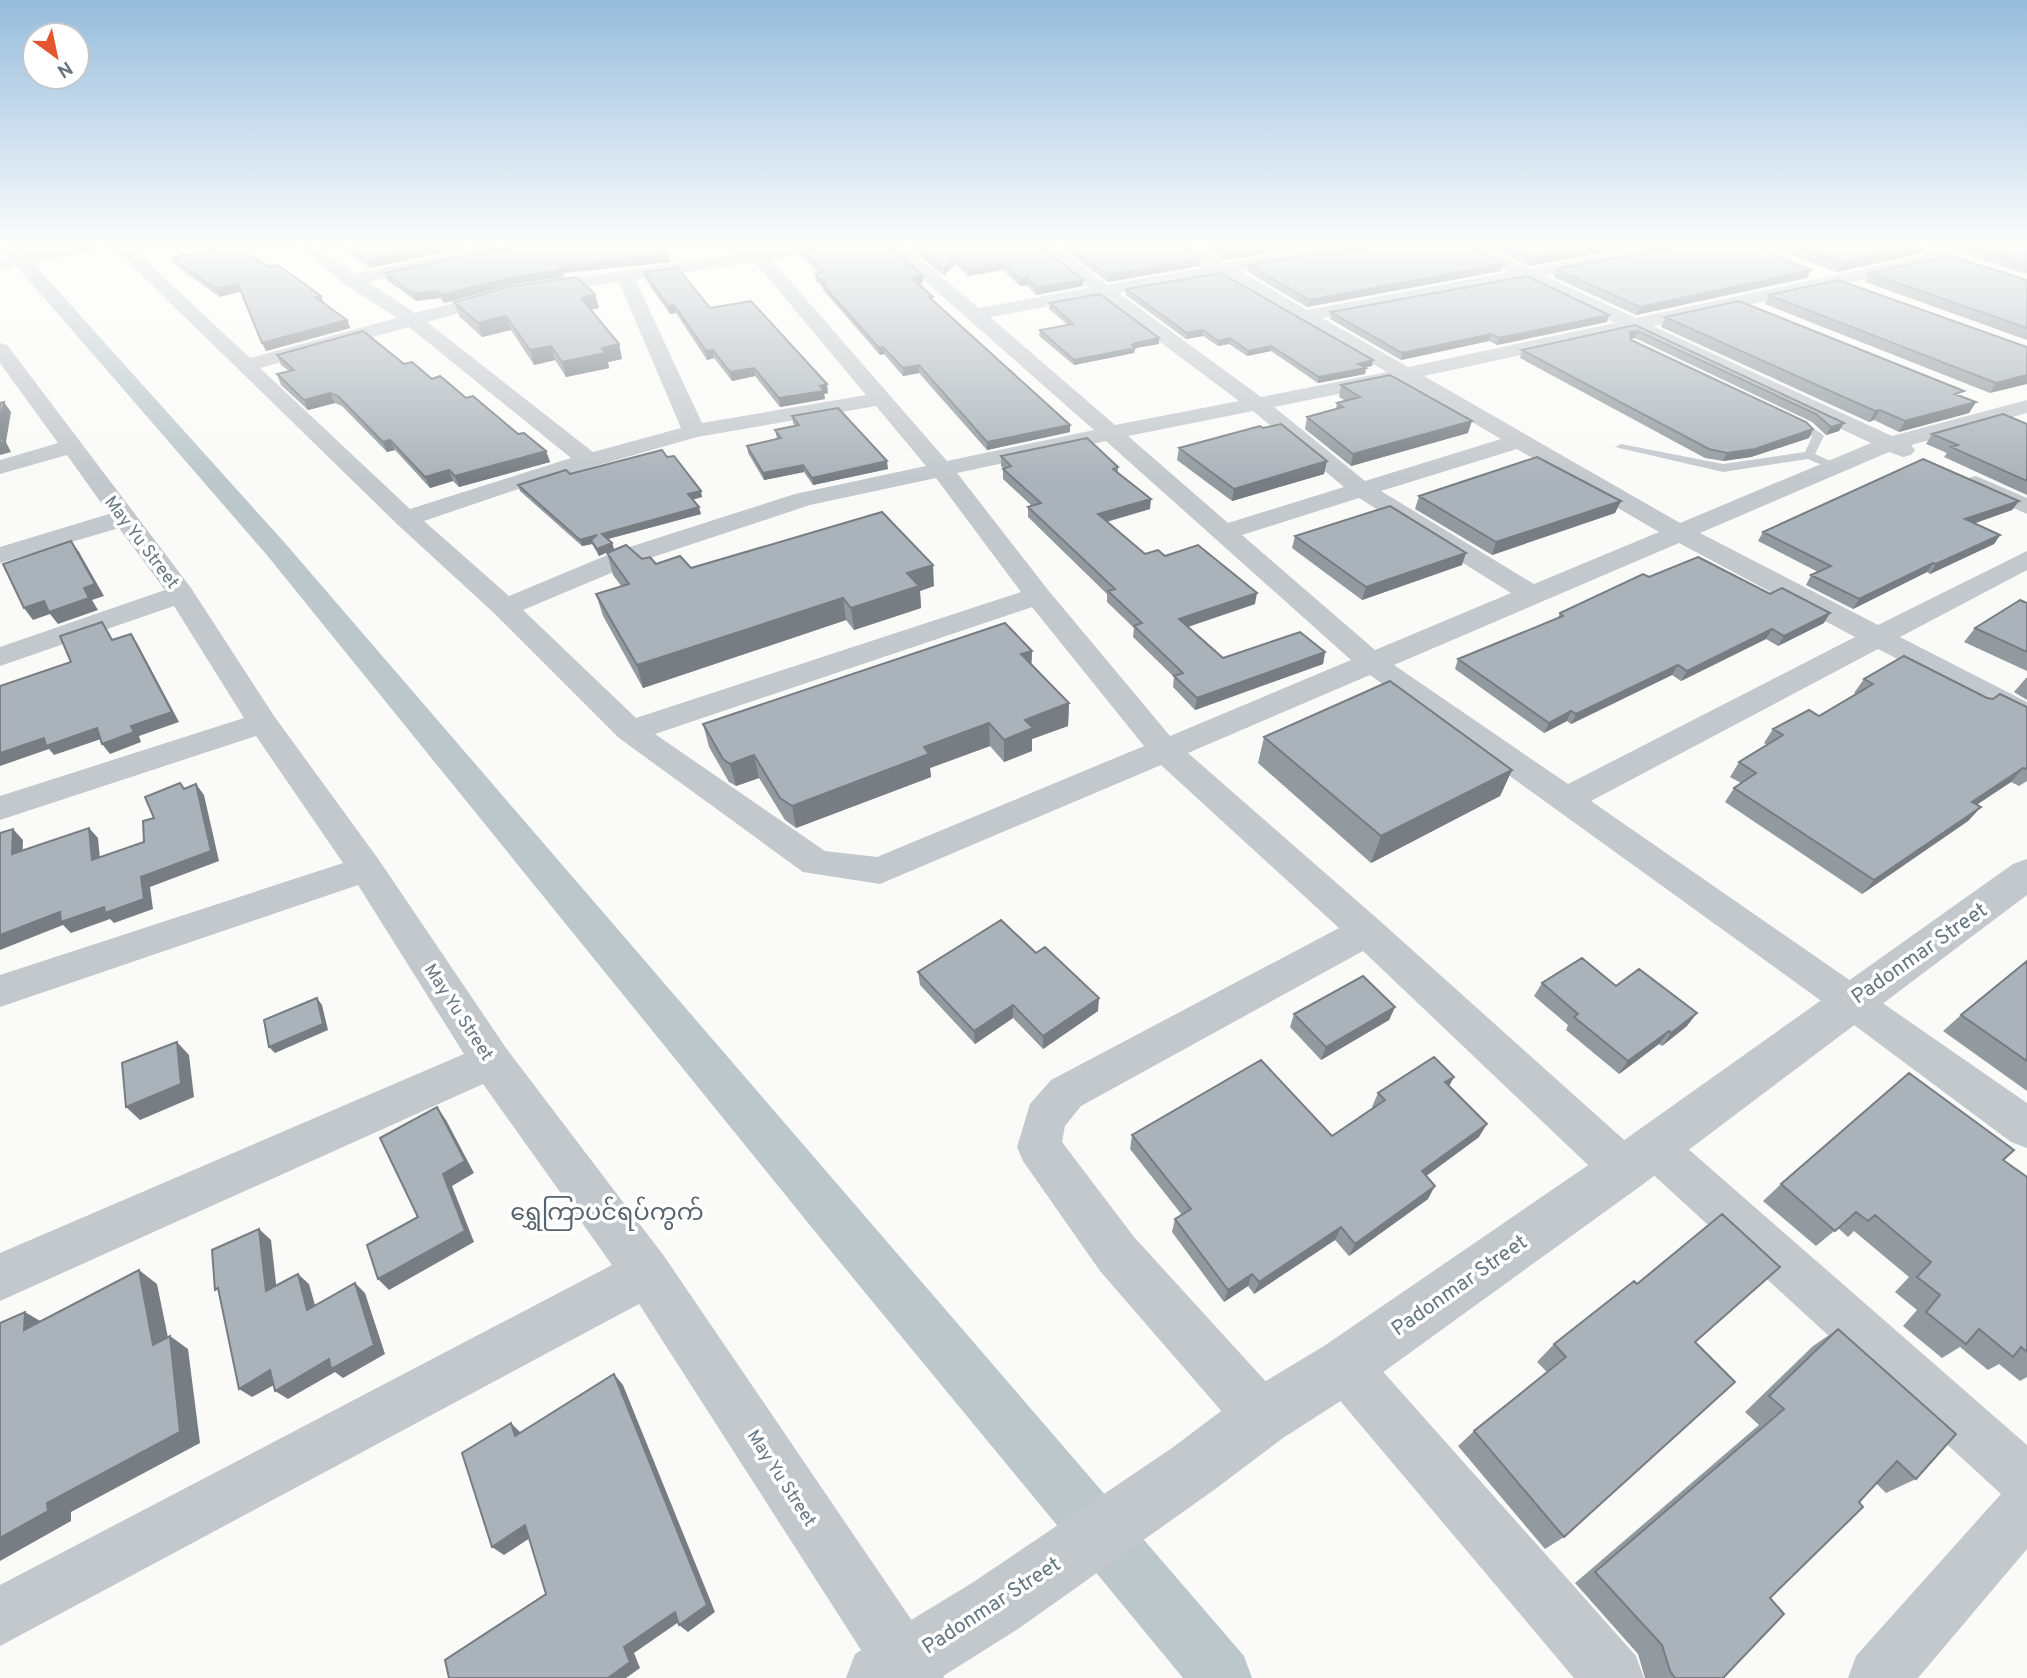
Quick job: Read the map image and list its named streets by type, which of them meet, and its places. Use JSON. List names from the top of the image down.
{
  "streets": {
    "street": ["May Yu Street", "Padonmar Street"]
  },
  "crossings": [
    ["May Yu Street", "Padonmar Street"]
  ],
  "districts": ["ရွှေကြာပင်ရပ်ကွက်"],
  "north": "bottom right"
}
